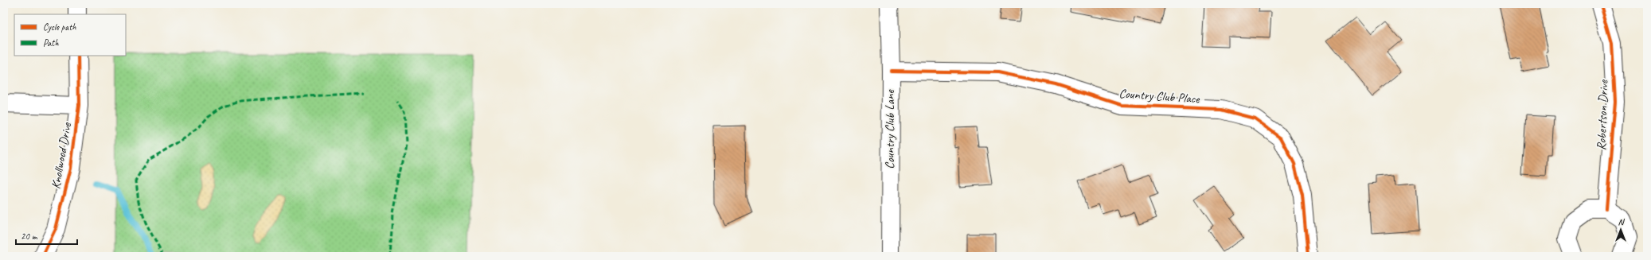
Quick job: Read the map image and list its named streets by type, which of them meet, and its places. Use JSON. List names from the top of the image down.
{
  "streets": {
    "street": [
      "Country Club Place",
      "Robertson Drive",
      "Country Club Lane",
      "Knollwood Drive"
    ]
  },
  "crossings": [
    ["Country Club Place", "Country Club Lane"]
  ],
  "legend": ["Cycle path", "Path"],
  "scale_bar": "20 m",
  "north": "top"
}
